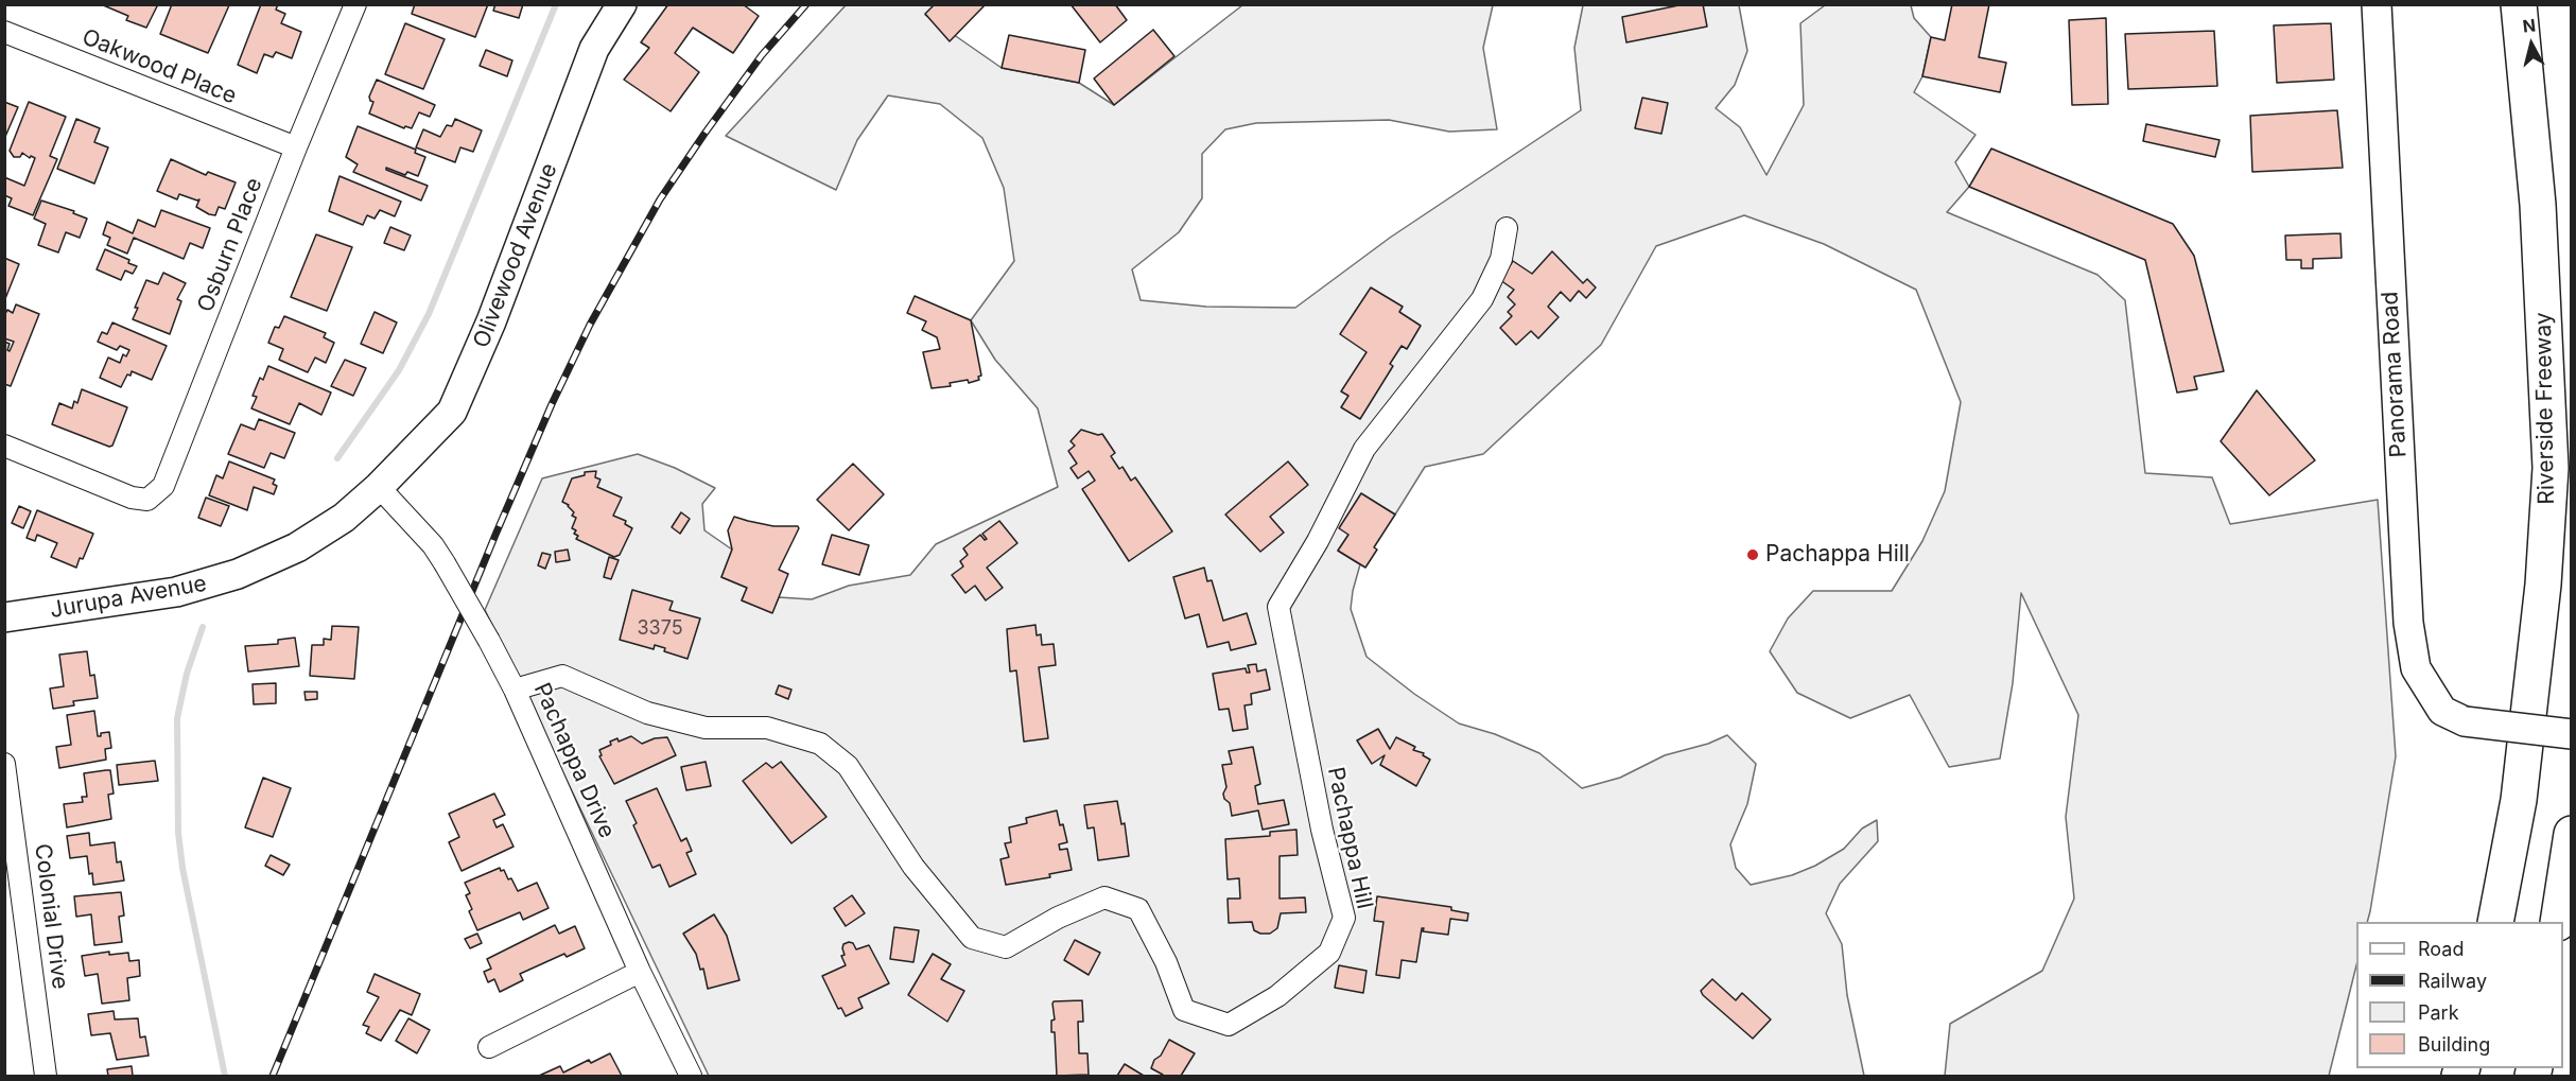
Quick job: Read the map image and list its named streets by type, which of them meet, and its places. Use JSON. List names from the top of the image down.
{
  "streets": {
    "highway": ["Riverside Freeway"],
    "main road": ["Olivewood Avenue", "Panorama Road", "Jurupa Avenue"],
    "street": [
      "Oakwood Place",
      "Osburn Place",
      "Pachappa Drive",
      "Pachappa Hill",
      "Colonial Drive"
    ]
  },
  "crossings": [
    ["Oakwood Place", "Osburn Place"],
    ["Olivewood Avenue", "Jurupa Avenue"],
    ["Olivewood Avenue", "Pachappa Drive"],
    ["Jurupa Avenue", "Pachappa Drive"],
    ["Pachappa Drive", "Pachappa Hill"]
  ],
  "places": ["Pachappa Hill"],
  "house_numbers": ["3375"],
  "legend": [
    "Road",
    "Railway",
    "Park",
    "Building"
  ],
  "north": "top"
}
